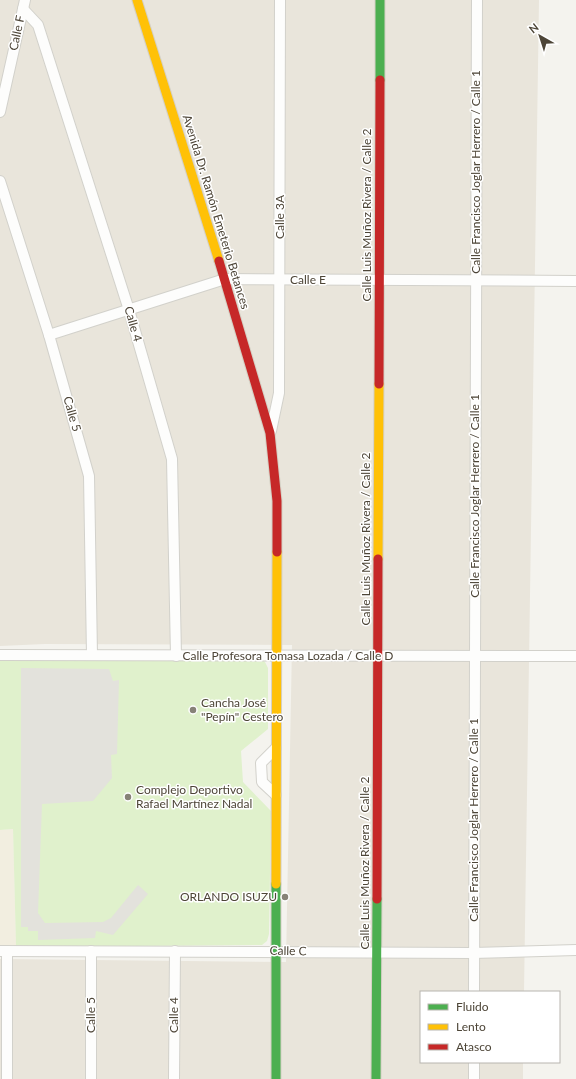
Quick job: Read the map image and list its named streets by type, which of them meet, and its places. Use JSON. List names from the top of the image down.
{
  "streets": {
    "street": [
      "Calle F",
      "Calle Francisco Joglar Herrero / Calle 1",
      "Avenida Dr. Ramón Emeterio Betances",
      "Calle Luis Muñoz Rivera / Calle 2",
      "Calle 3A",
      "Calle E",
      "Calle 4",
      "Calle 5",
      "Calle Profesora Tomasa Lozada / Calle D",
      "Calle C"
    ]
  },
  "crossings": [
    ["Calle F", "Calle 4"],
    ["Calle Francisco Joglar Herrero / Calle 1", "Calle E"],
    ["Calle Francisco Joglar Herrero / Calle 1", "Calle Profesora Tomasa Lozada / Calle D"],
    ["Calle Francisco Joglar Herrero / Calle 1", "Calle C"],
    ["Avenida Dr. Ramón Emeterio Betances", "Calle 3A"],
    ["Avenida Dr. Ramón Emeterio Betances", "Calle E"],
    ["Avenida Dr. Ramón Emeterio Betances", "Calle Profesora Tomasa Lozada / Calle D"],
    ["Avenida Dr. Ramón Emeterio Betances", "Calle C"],
    ["Calle Luis Muñoz Rivera / Calle 2", "Calle E"],
    ["Calle Luis Muñoz Rivera / Calle 2", "Calle Profesora Tomasa Lozada / Calle D"],
    ["Calle Luis Muñoz Rivera / Calle 2", "Calle C"],
    ["Calle 3A", "Calle E"],
    ["Calle E", "Calle 4"],
    ["Calle E", "Calle 5"],
    ["Calle 4", "Calle Profesora Tomasa Lozada / Calle D"],
    ["Calle 4", "Calle C"],
    ["Calle 5", "Calle Profesora Tomasa Lozada / Calle D"],
    ["Calle 5", "Calle C"]
  ],
  "places": ["Cancha José \"Pepín\" Cestero", "Complejo Deportivo Rafael Martínez Nadal", "ORLANDO ISUZU"],
  "legend": ["Fluido", "Lento", "Atasco"],
  "north": "top left"
}
